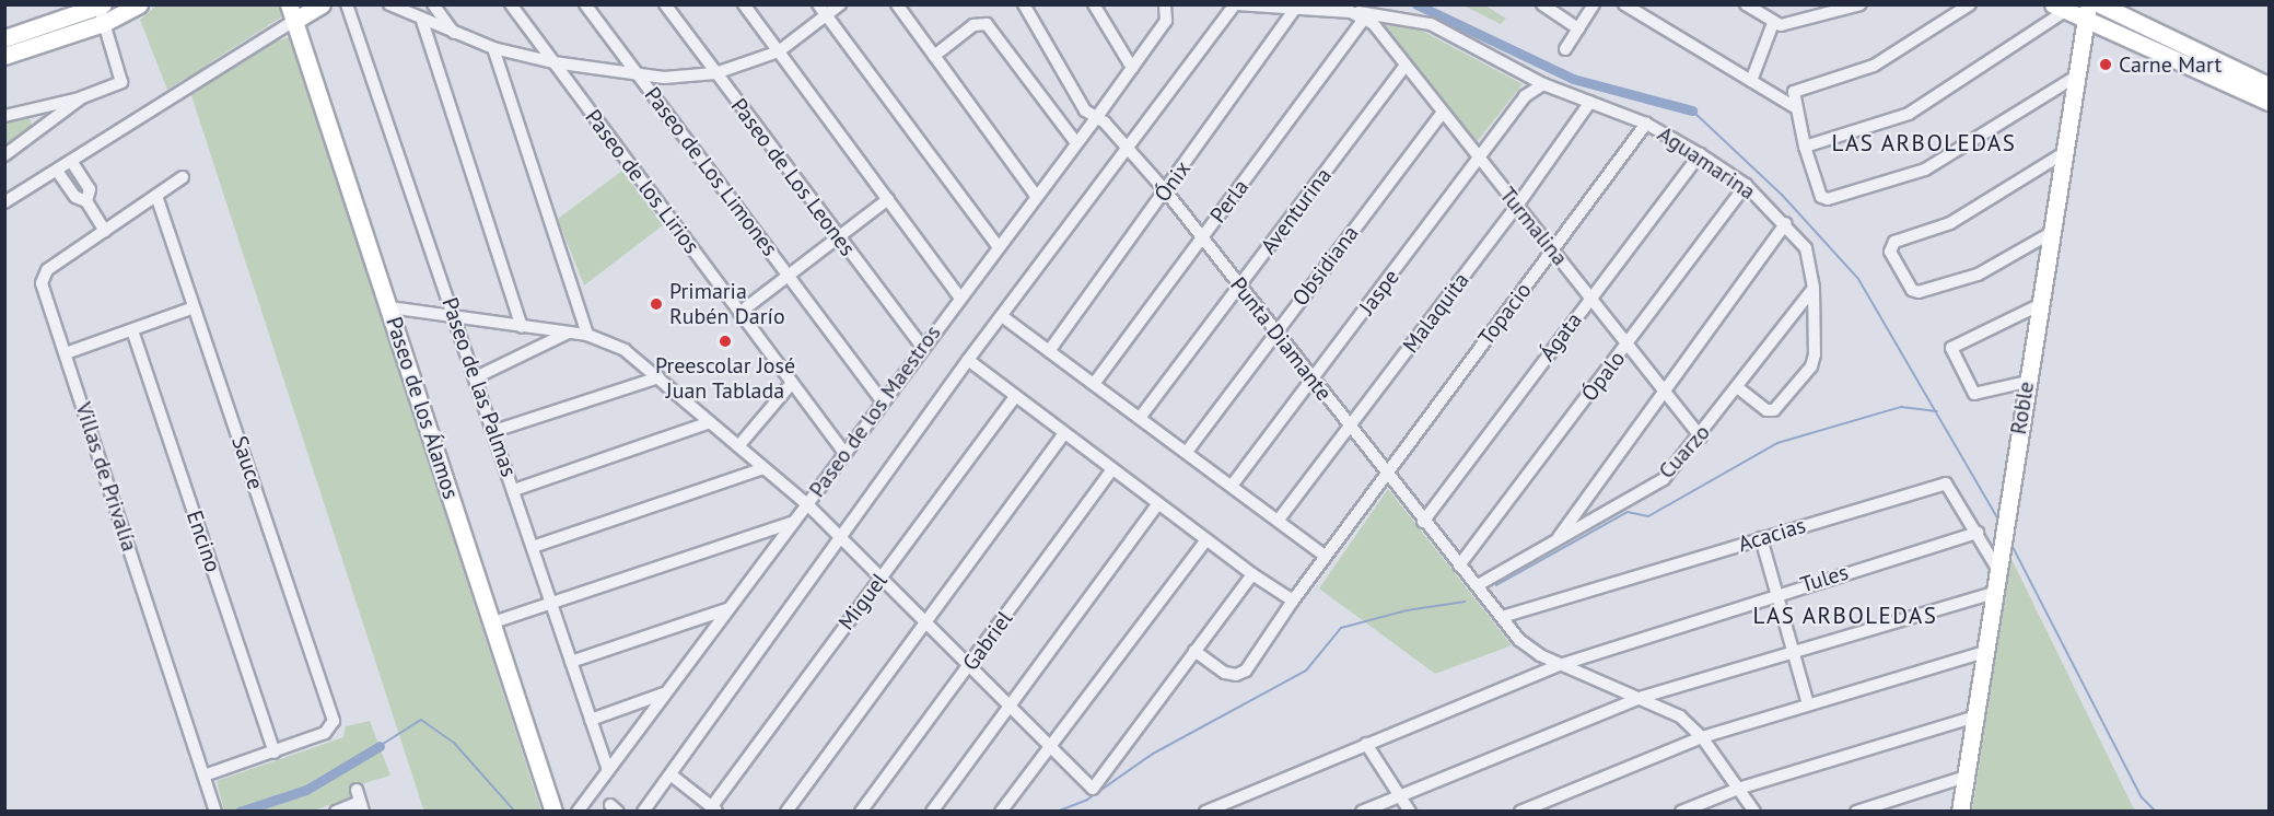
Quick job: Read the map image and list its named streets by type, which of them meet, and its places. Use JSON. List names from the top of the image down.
{
  "streets": {
    "street": [
      "Aguamarina",
      "Paseo de Los Limones",
      "Paseo de Los Leones",
      "Paseo de los Lirios",
      "Ónix",
      "Perla",
      "Aventurina",
      "Turmalina",
      "Obsidiana",
      "Jaspe",
      "Malaquita",
      "Topacio",
      "Ágata",
      "Punta Diamante",
      "Ópalo",
      "Paseo de las Palmas",
      "Paseo de los Álamos",
      "Roble",
      "Paseo de los Maestros",
      "Cuarzo",
      "Sauce",
      "Villas de Privalía",
      "Acacias",
      "Encino",
      "Tules",
      "Miguel",
      "Gabriel"
    ]
  },
  "crossings": [
    ["Aguamarina", "Ónix"],
    ["Aguamarina", "Jaspe"],
    ["Aguamarina", "Malaquita"],
    ["Aguamarina", "Topacio"],
    ["Aguamarina", "Ágata"],
    ["Aguamarina", "Ópalo"],
    ["Aguamarina", "Cuarzo"],
    ["Paseo de Los Limones", "Paseo de los Maestros"],
    ["Paseo de Los Leones", "Paseo de los Maestros"],
    ["Paseo de los Lirios", "Paseo de los Maestros"],
    ["Ónix", "Punta Diamante"],
    ["Perla", "Turmalina"],
    ["Perla", "Punta Diamante"],
    ["Aventurina", "Turmalina"],
    ["Aventurina", "Punta Diamante"],
    ["Turmalina", "Obsidiana"],
    ["Turmalina", "Jaspe"],
    ["Turmalina", "Malaquita"],
    ["Turmalina", "Topacio"],
    ["Turmalina", "Ágata"],
    ["Turmalina", "Ópalo"],
    ["Turmalina", "Cuarzo"],
    ["Obsidiana", "Punta Diamante"],
    ["Jaspe", "Punta Diamante"],
    ["Malaquita", "Punta Diamante"],
    ["Topacio", "Punta Diamante"],
    ["Ágata", "Punta Diamante"],
    ["Punta Diamante", "Ópalo"],
    ["Punta Diamante", "Paseo de los Maestros"],
    ["Punta Diamante", "Cuarzo"],
    ["Punta Diamante", "Acacias"],
    ["Punta Diamante", "Tules"],
    ["Paseo de las Palmas", "Paseo de los Maestros"],
    ["Roble", "Acacias"],
    ["Sauce", "Villas de Privalía"],
    ["Sauce", "Encino"],
    ["Acacias", "Tules"]
  ],
  "districts": ["LAS ARBOLEDAS", "LAS ARBOLEDAS"],
  "places": ["Carne Mart", "Primaria Rubén Darío", "Preescolar José Juan Tablada"]
}
